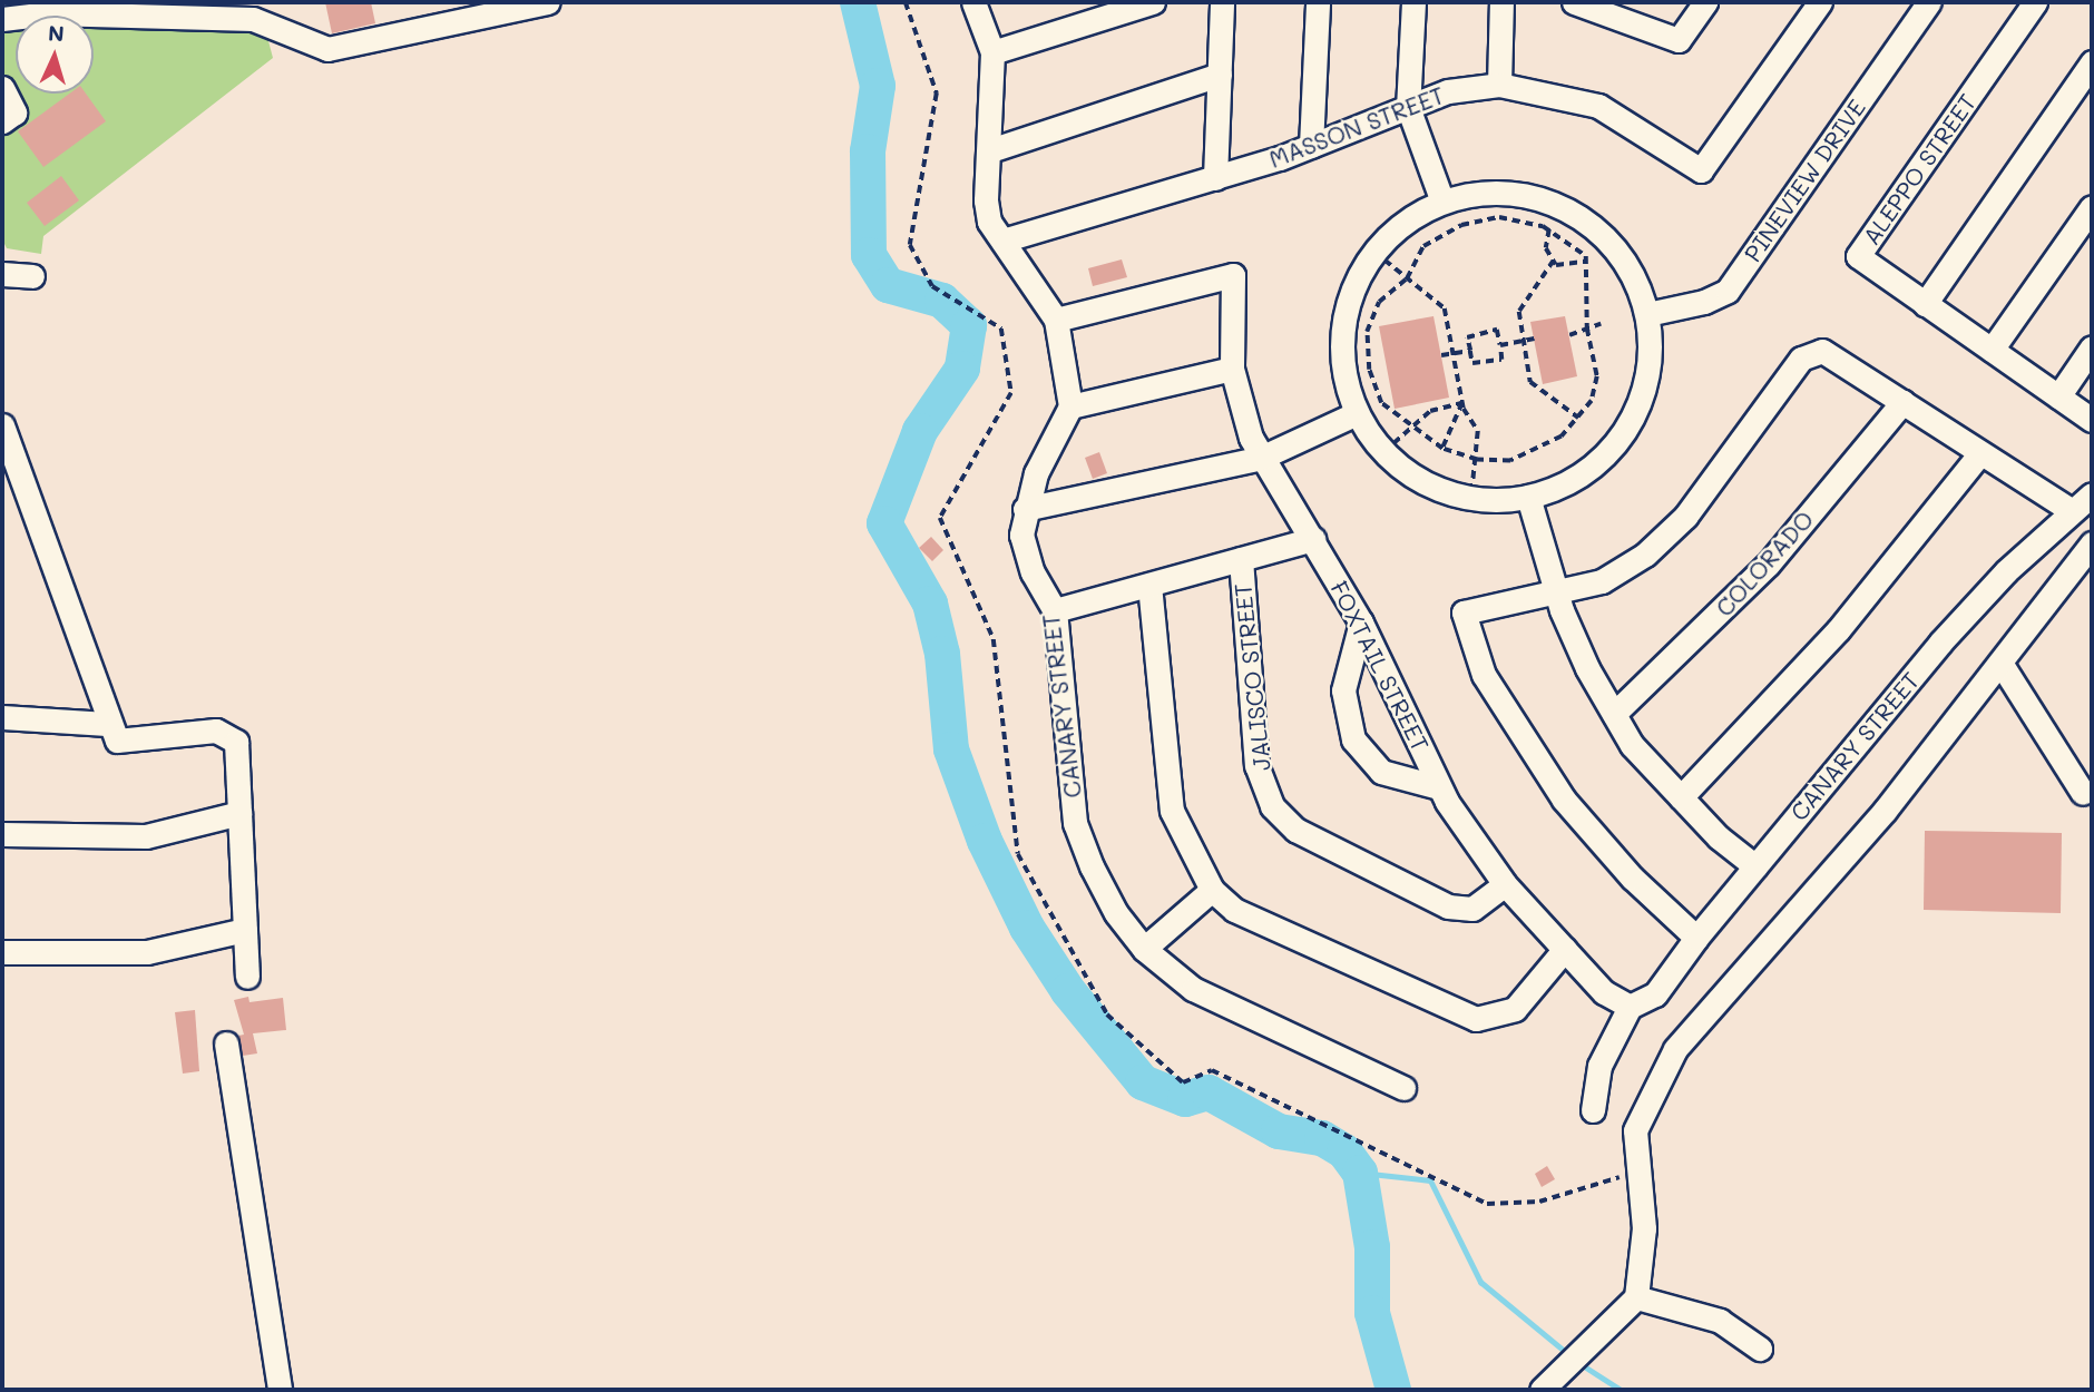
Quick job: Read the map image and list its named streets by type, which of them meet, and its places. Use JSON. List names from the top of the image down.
{
  "streets": {
    "street": [
      "MASSON STREET",
      "ALEPPO STREET",
      "PINEVIEW DRIVE",
      "COLORADO",
      "FOXTAIL STREET",
      "JALISCO STREET",
      "CANARY STREET"
    ]
  },
  "crossings": [
    ["FOXTAIL STREET", "JALISCO STREET"],
    ["FOXTAIL STREET", "CANARY STREET"]
  ],
  "north": "top"
}
